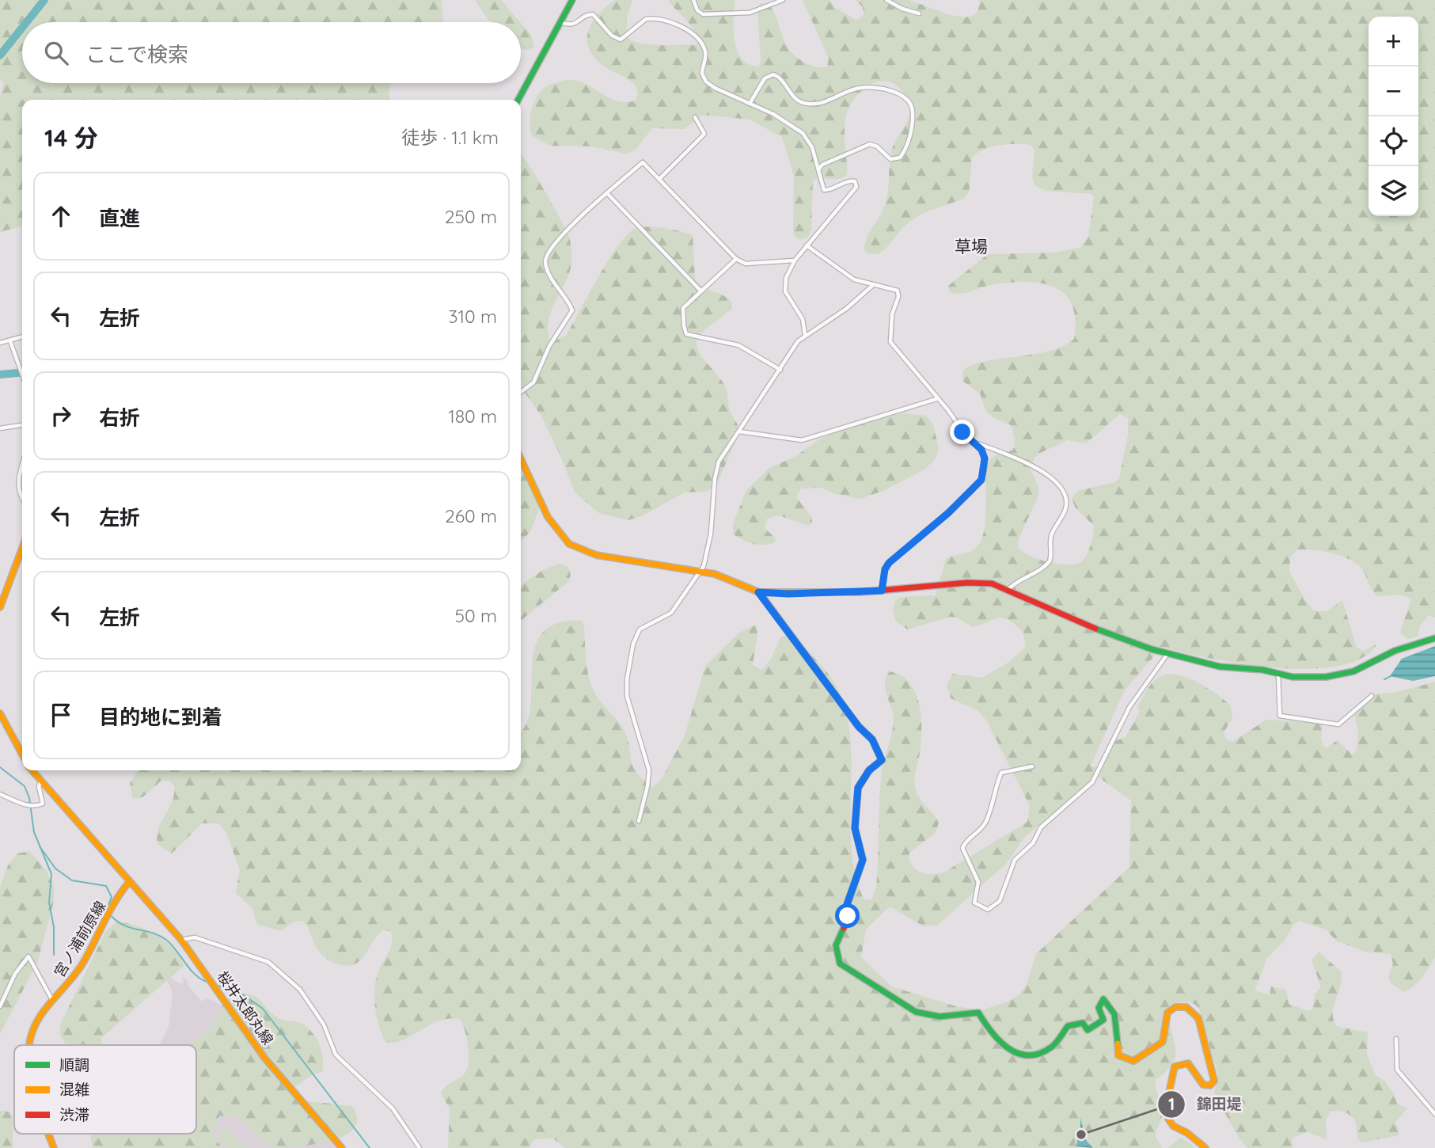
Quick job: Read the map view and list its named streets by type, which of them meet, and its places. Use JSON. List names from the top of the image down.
{
  "streets": {
    "street": ["宮ノ浦前原線", "桜井太郎丸線"]
  },
  "crossings": [
    ["宮ノ浦前原線", "桜井太郎丸線"]
  ],
  "districts": ["草場"],
  "places": ["錦田堤"],
  "legend": ["順調", "混雑", "渋滞"],
  "page": {
    "map_buttons": ["+", "−"],
    "search": "ここで検索",
    "heading": ["14 分", "徒歩 · 1.1 km"],
    "list": [
      ["直進", "250 m"],
      ["左折", "310 m"],
      ["右折", "180 m"],
      ["左折", "260 m"],
      ["左折", "50 m"],
      "目的地に到着"
    ]
  }
}
